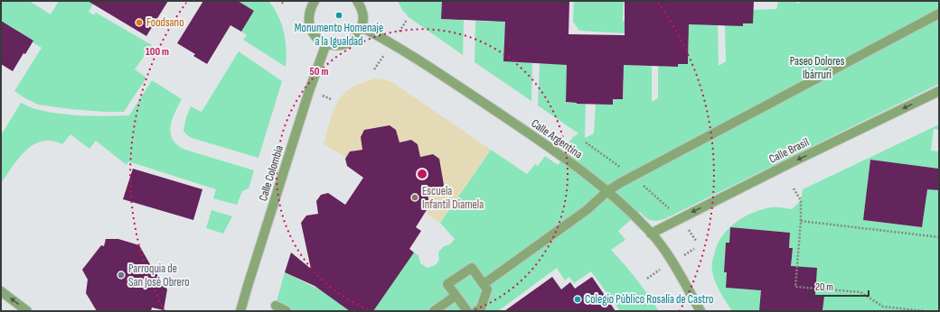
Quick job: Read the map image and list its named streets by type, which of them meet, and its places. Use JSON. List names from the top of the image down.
{
  "streets": {
    "street": ["Calle Argentina", "Calle Brasil", "Calle Colombia"]
  },
  "crossings": [
    ["Calle Argentina", "Calle Brasil"]
  ],
  "parks": ["Paseo Dolores Ibárruri"],
  "places": [
    "Monumento Homenaje a la Igualdad",
    "Foodsano",
    "Escuela Infantil Diamela",
    "Parroquia de San José Obrero",
    "Colegio Público Rosalía de Castro"
  ],
  "scale_bar": "20 m",
  "rings": ["100 m", "50 m"]
}
